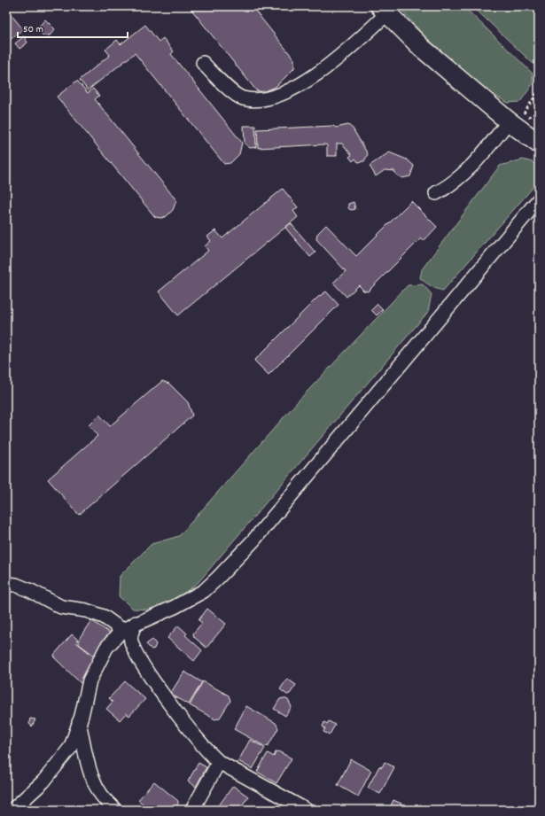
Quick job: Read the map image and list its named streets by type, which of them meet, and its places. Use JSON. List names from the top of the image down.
{
  "scale_bar": "50 m"
}
